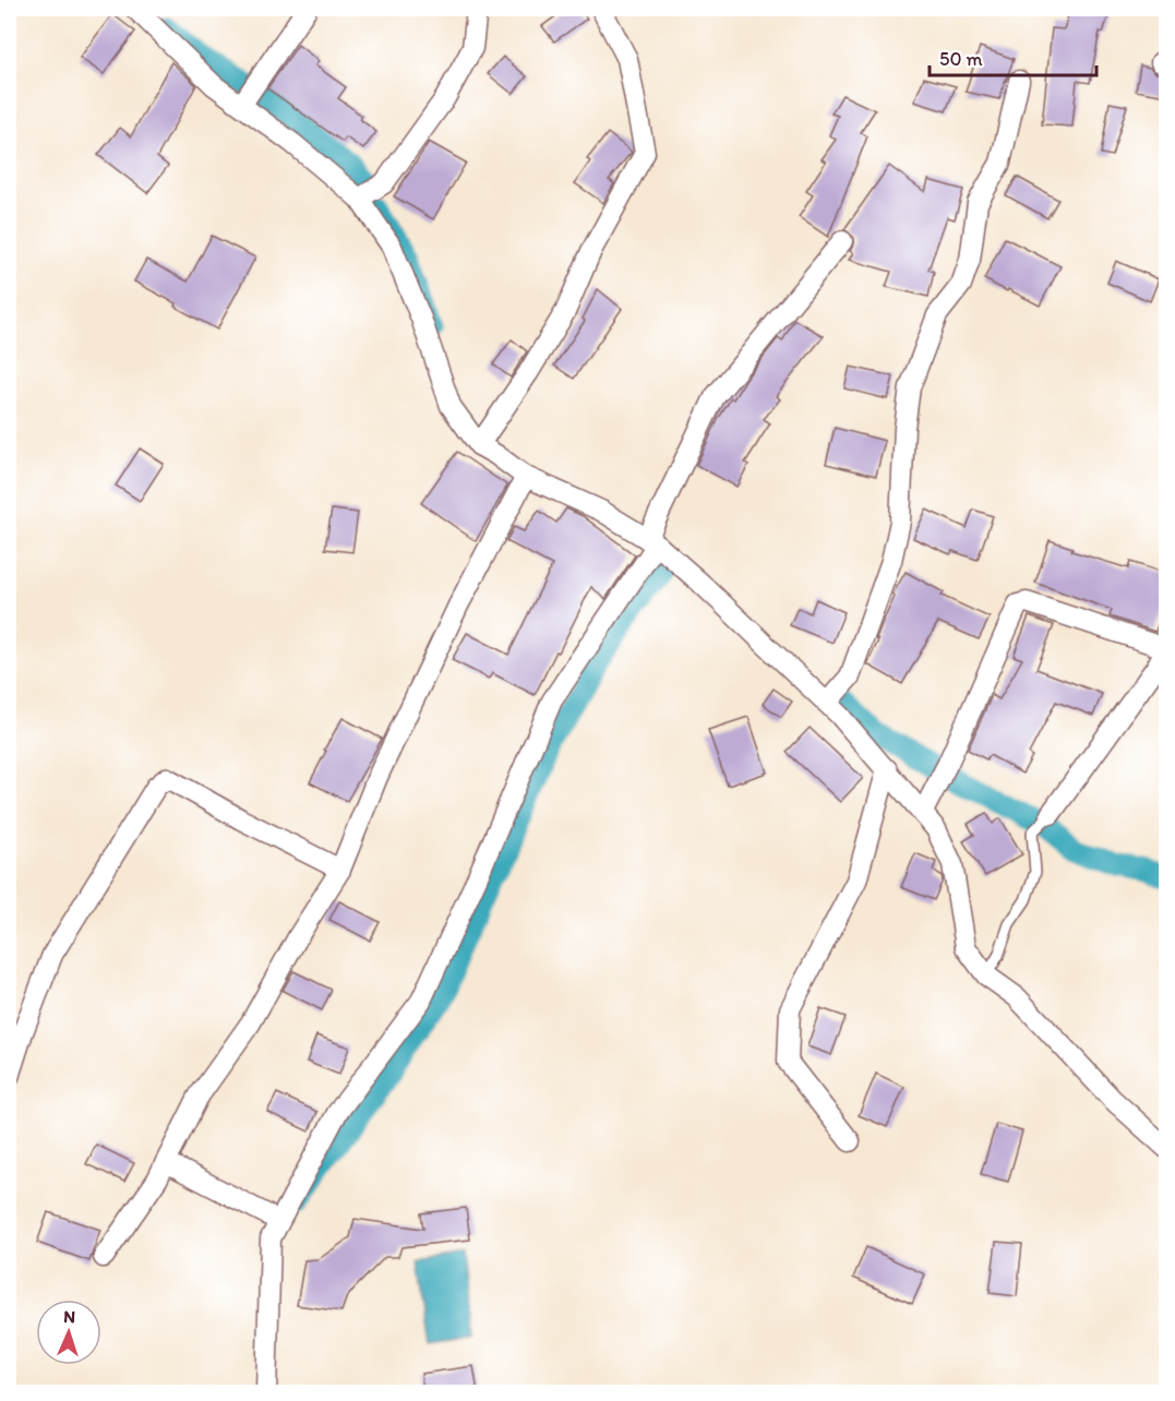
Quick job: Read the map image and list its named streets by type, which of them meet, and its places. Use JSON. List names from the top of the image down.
{
  "scale_bar": "50 m",
  "north": "top"
}
